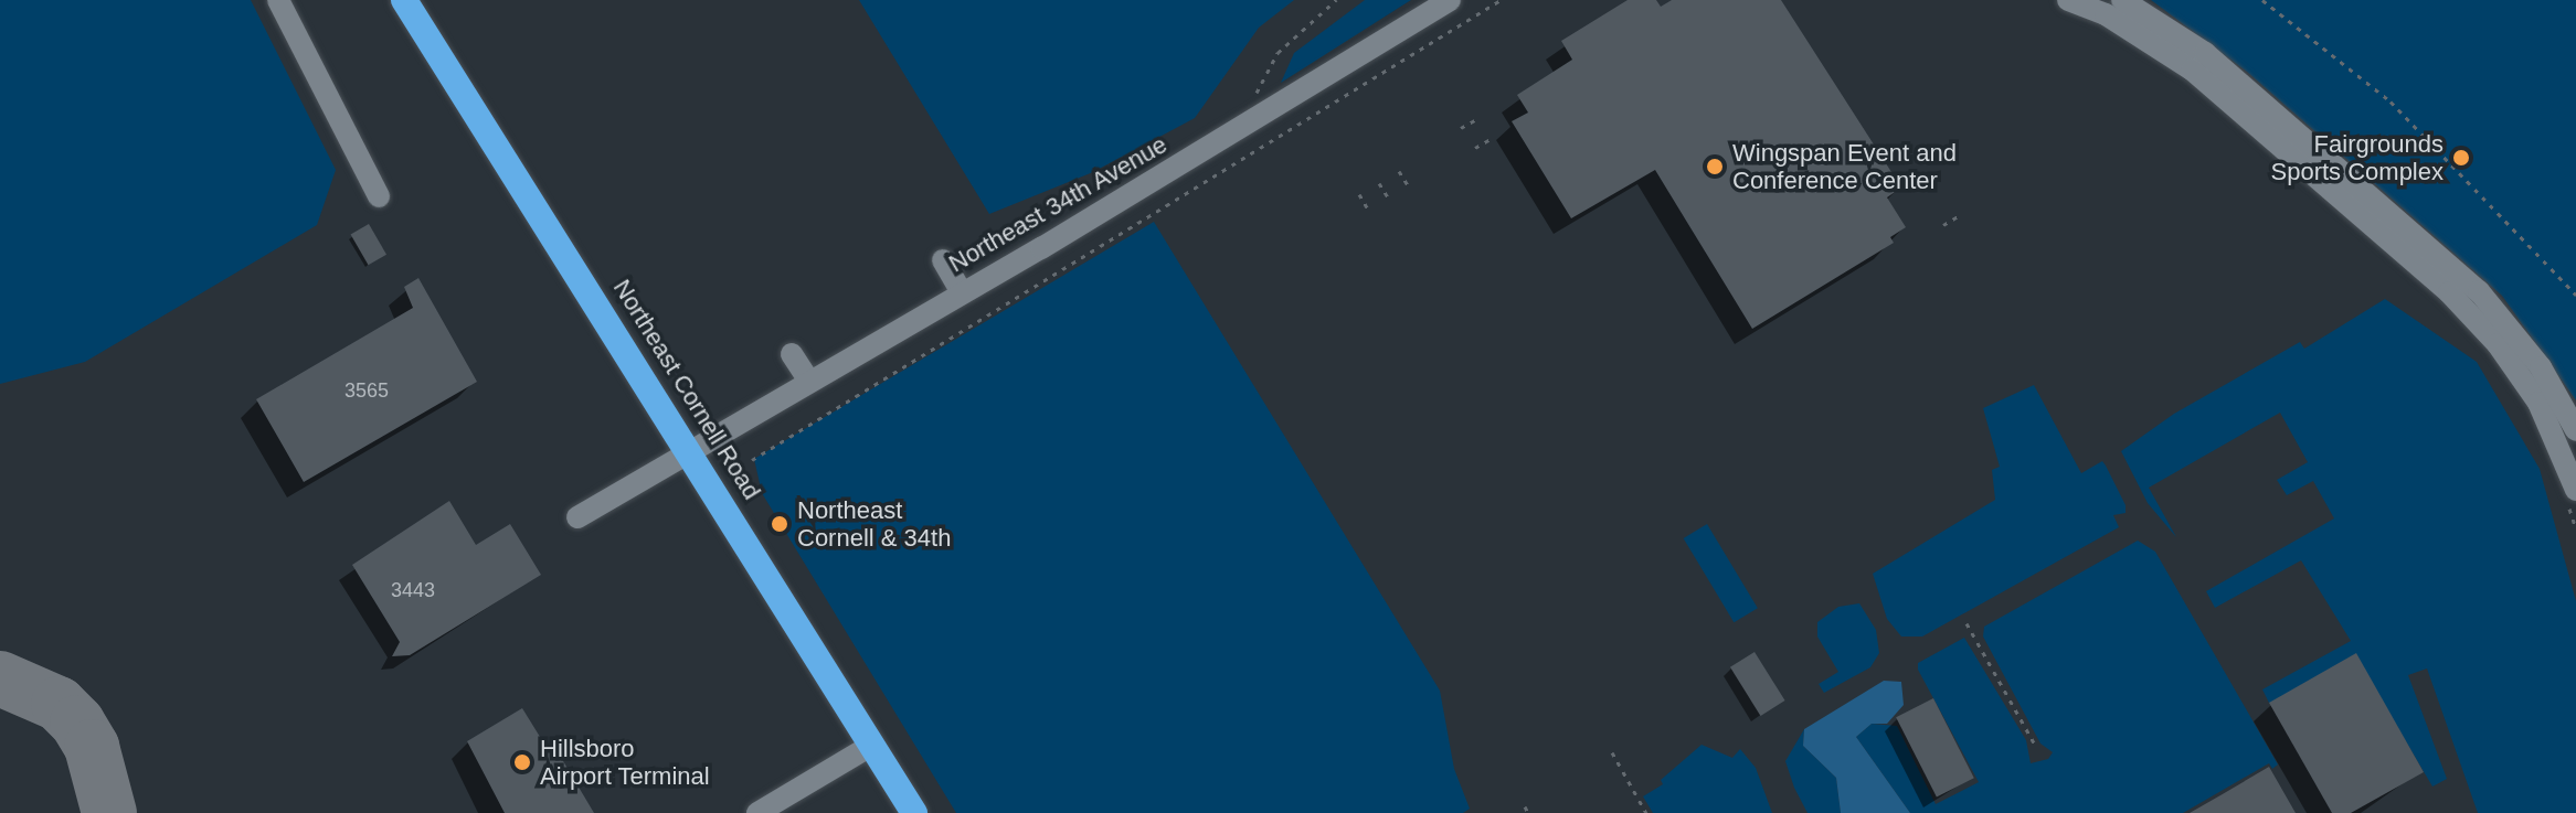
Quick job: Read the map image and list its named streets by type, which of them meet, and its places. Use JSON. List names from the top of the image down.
{
  "streets": {
    "highway": ["Northeast Cornell Road"],
    "street": ["Northeast 34th Avenue"]
  },
  "crossings": [
    ["Northeast 34th Avenue", "Northeast Cornell Road"]
  ],
  "places": [
    "Fairgrounds Sports Complex",
    "Wingspan Event and Conference Center",
    "Northeast Cornell & 34th",
    "Hillsboro Airport Terminal"
  ],
  "house_numbers": ["3565", "3443"]
}
